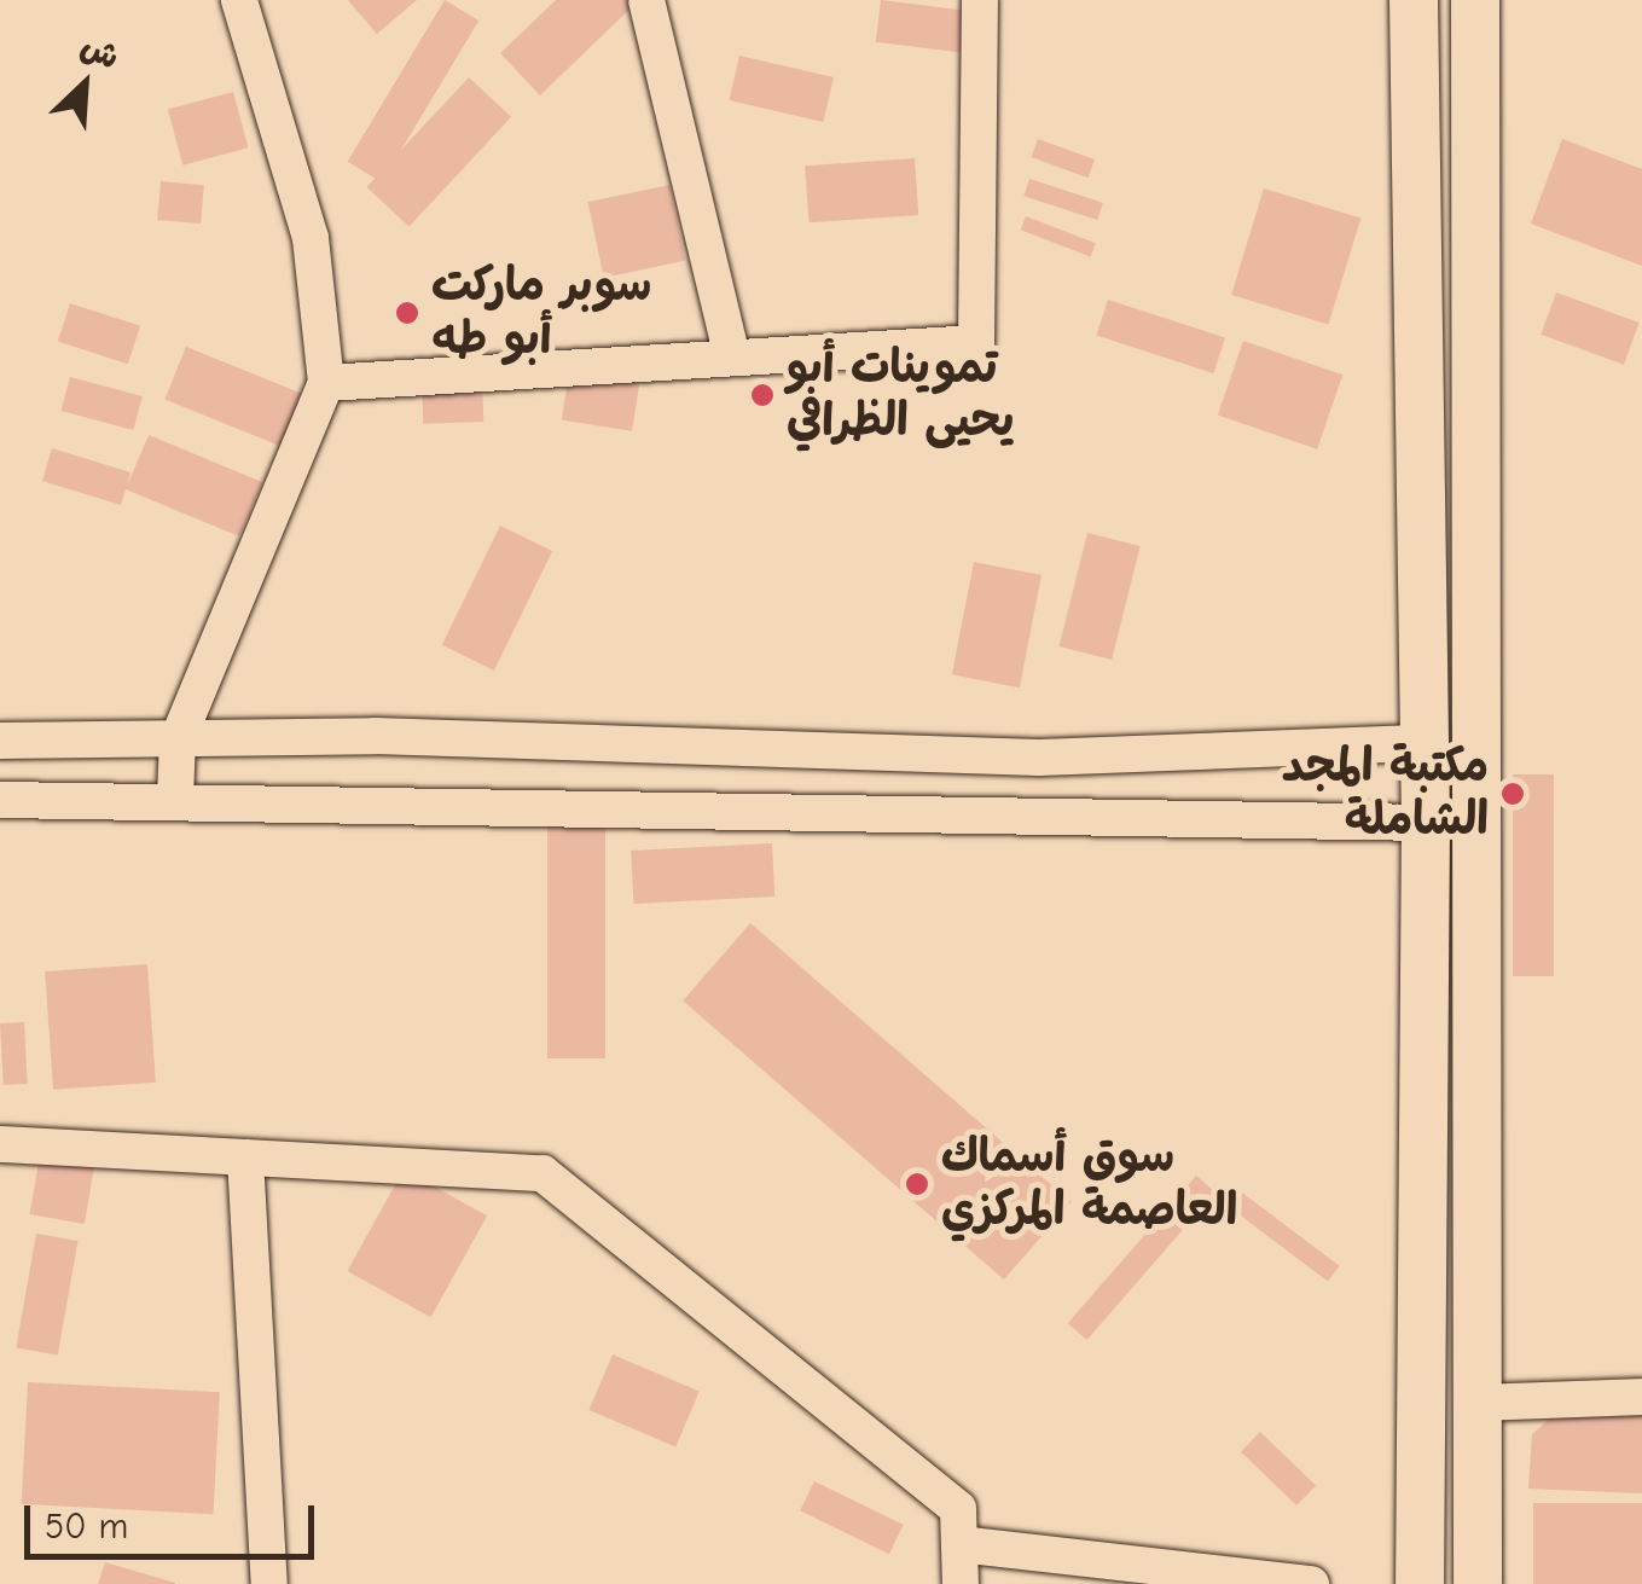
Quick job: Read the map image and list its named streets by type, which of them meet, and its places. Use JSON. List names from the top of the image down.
{
  "places": [
    "سوبر ماركت أبو طه",
    "تموينات أبو يحيى الظرافي",
    "مكتبة المجد الشاملة",
    "سوق أسماك العاصمة المركزي"
  ],
  "scale_bar": "50 m",
  "north": "top right"
}
